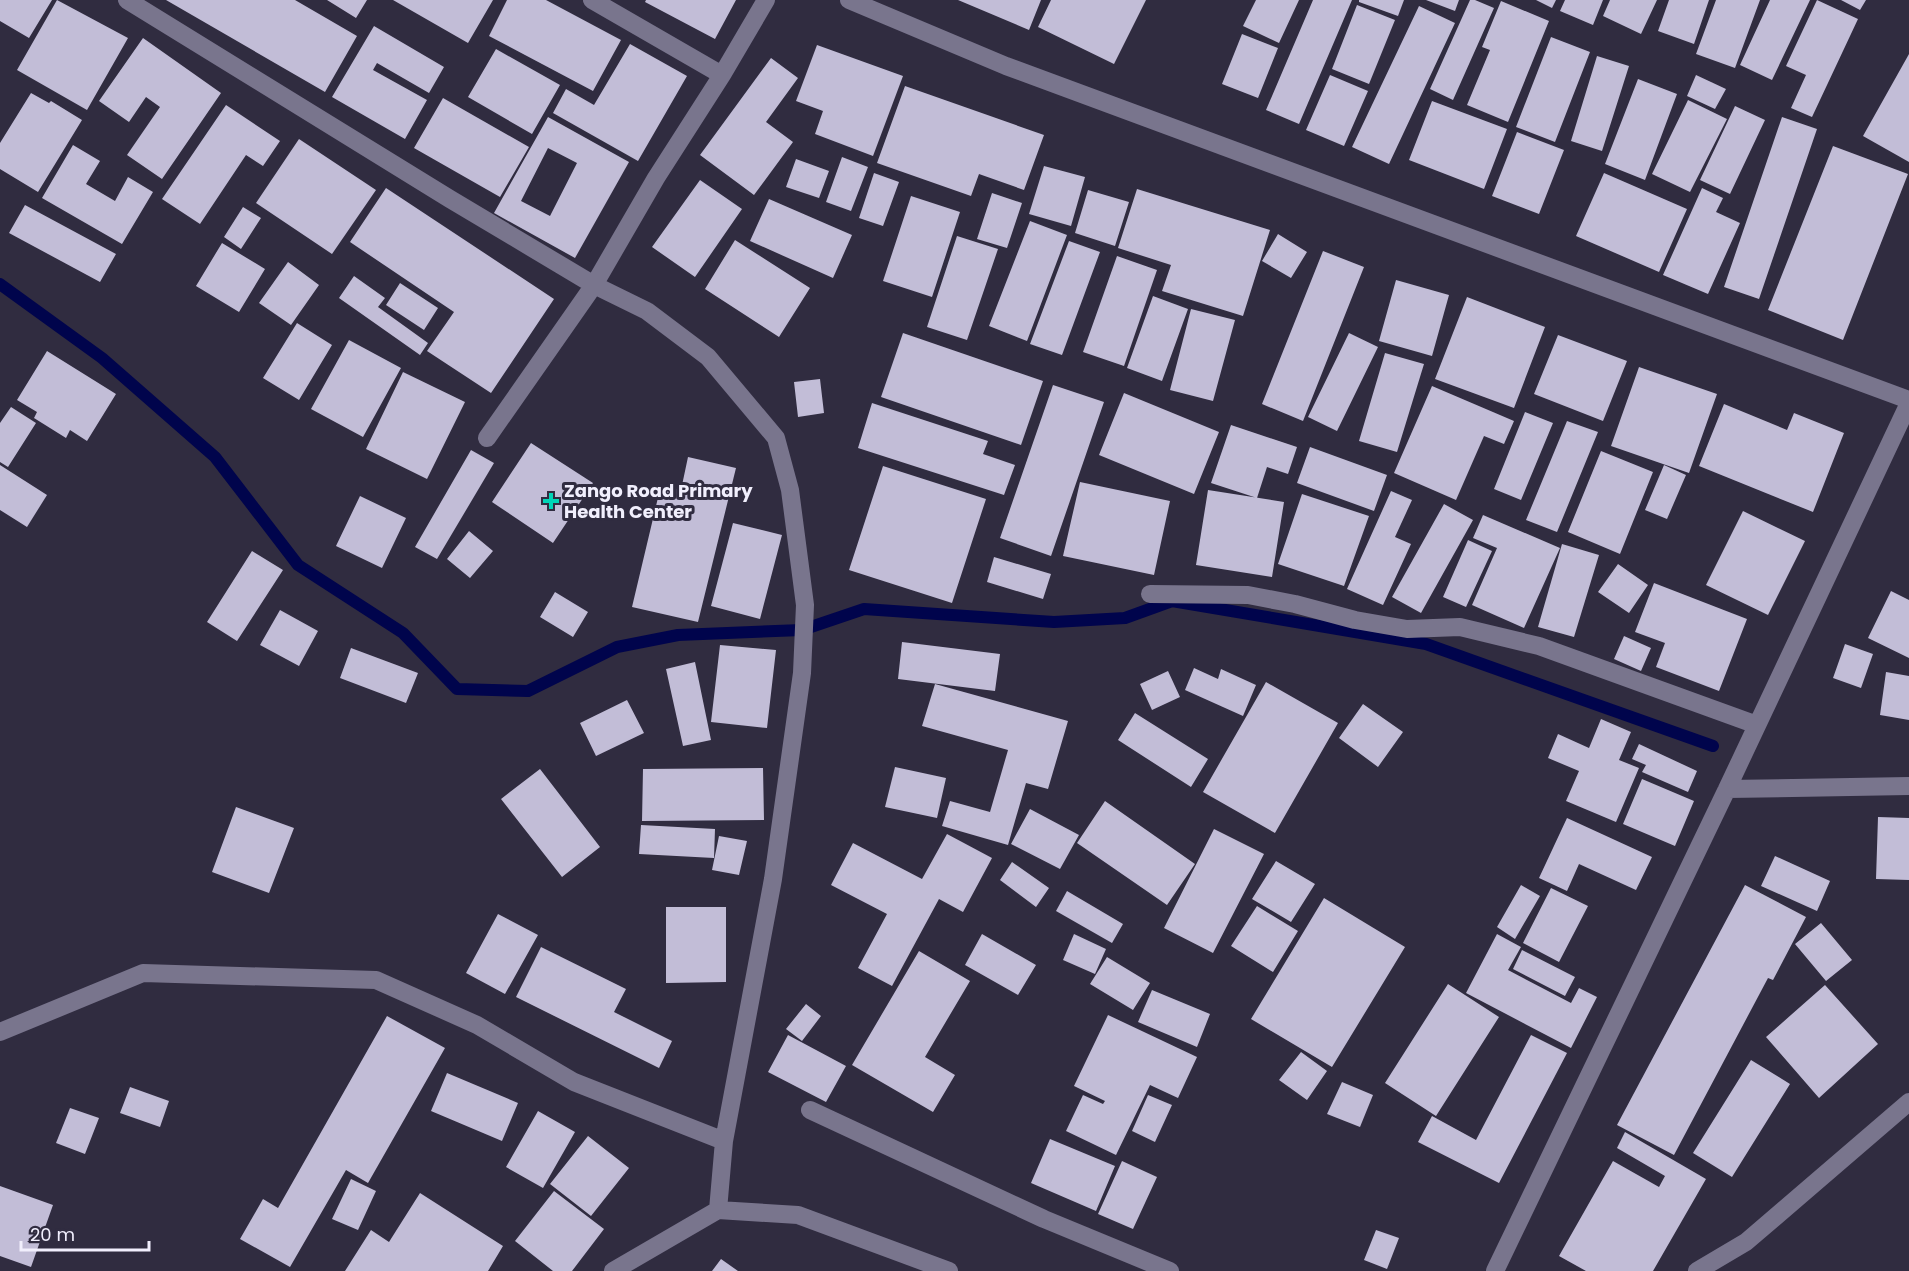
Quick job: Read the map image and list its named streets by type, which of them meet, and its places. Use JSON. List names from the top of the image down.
{
  "places": {
    "health": ["Zango Road Primary Health Center"]
  },
  "scale_bar": "20 m"
}
